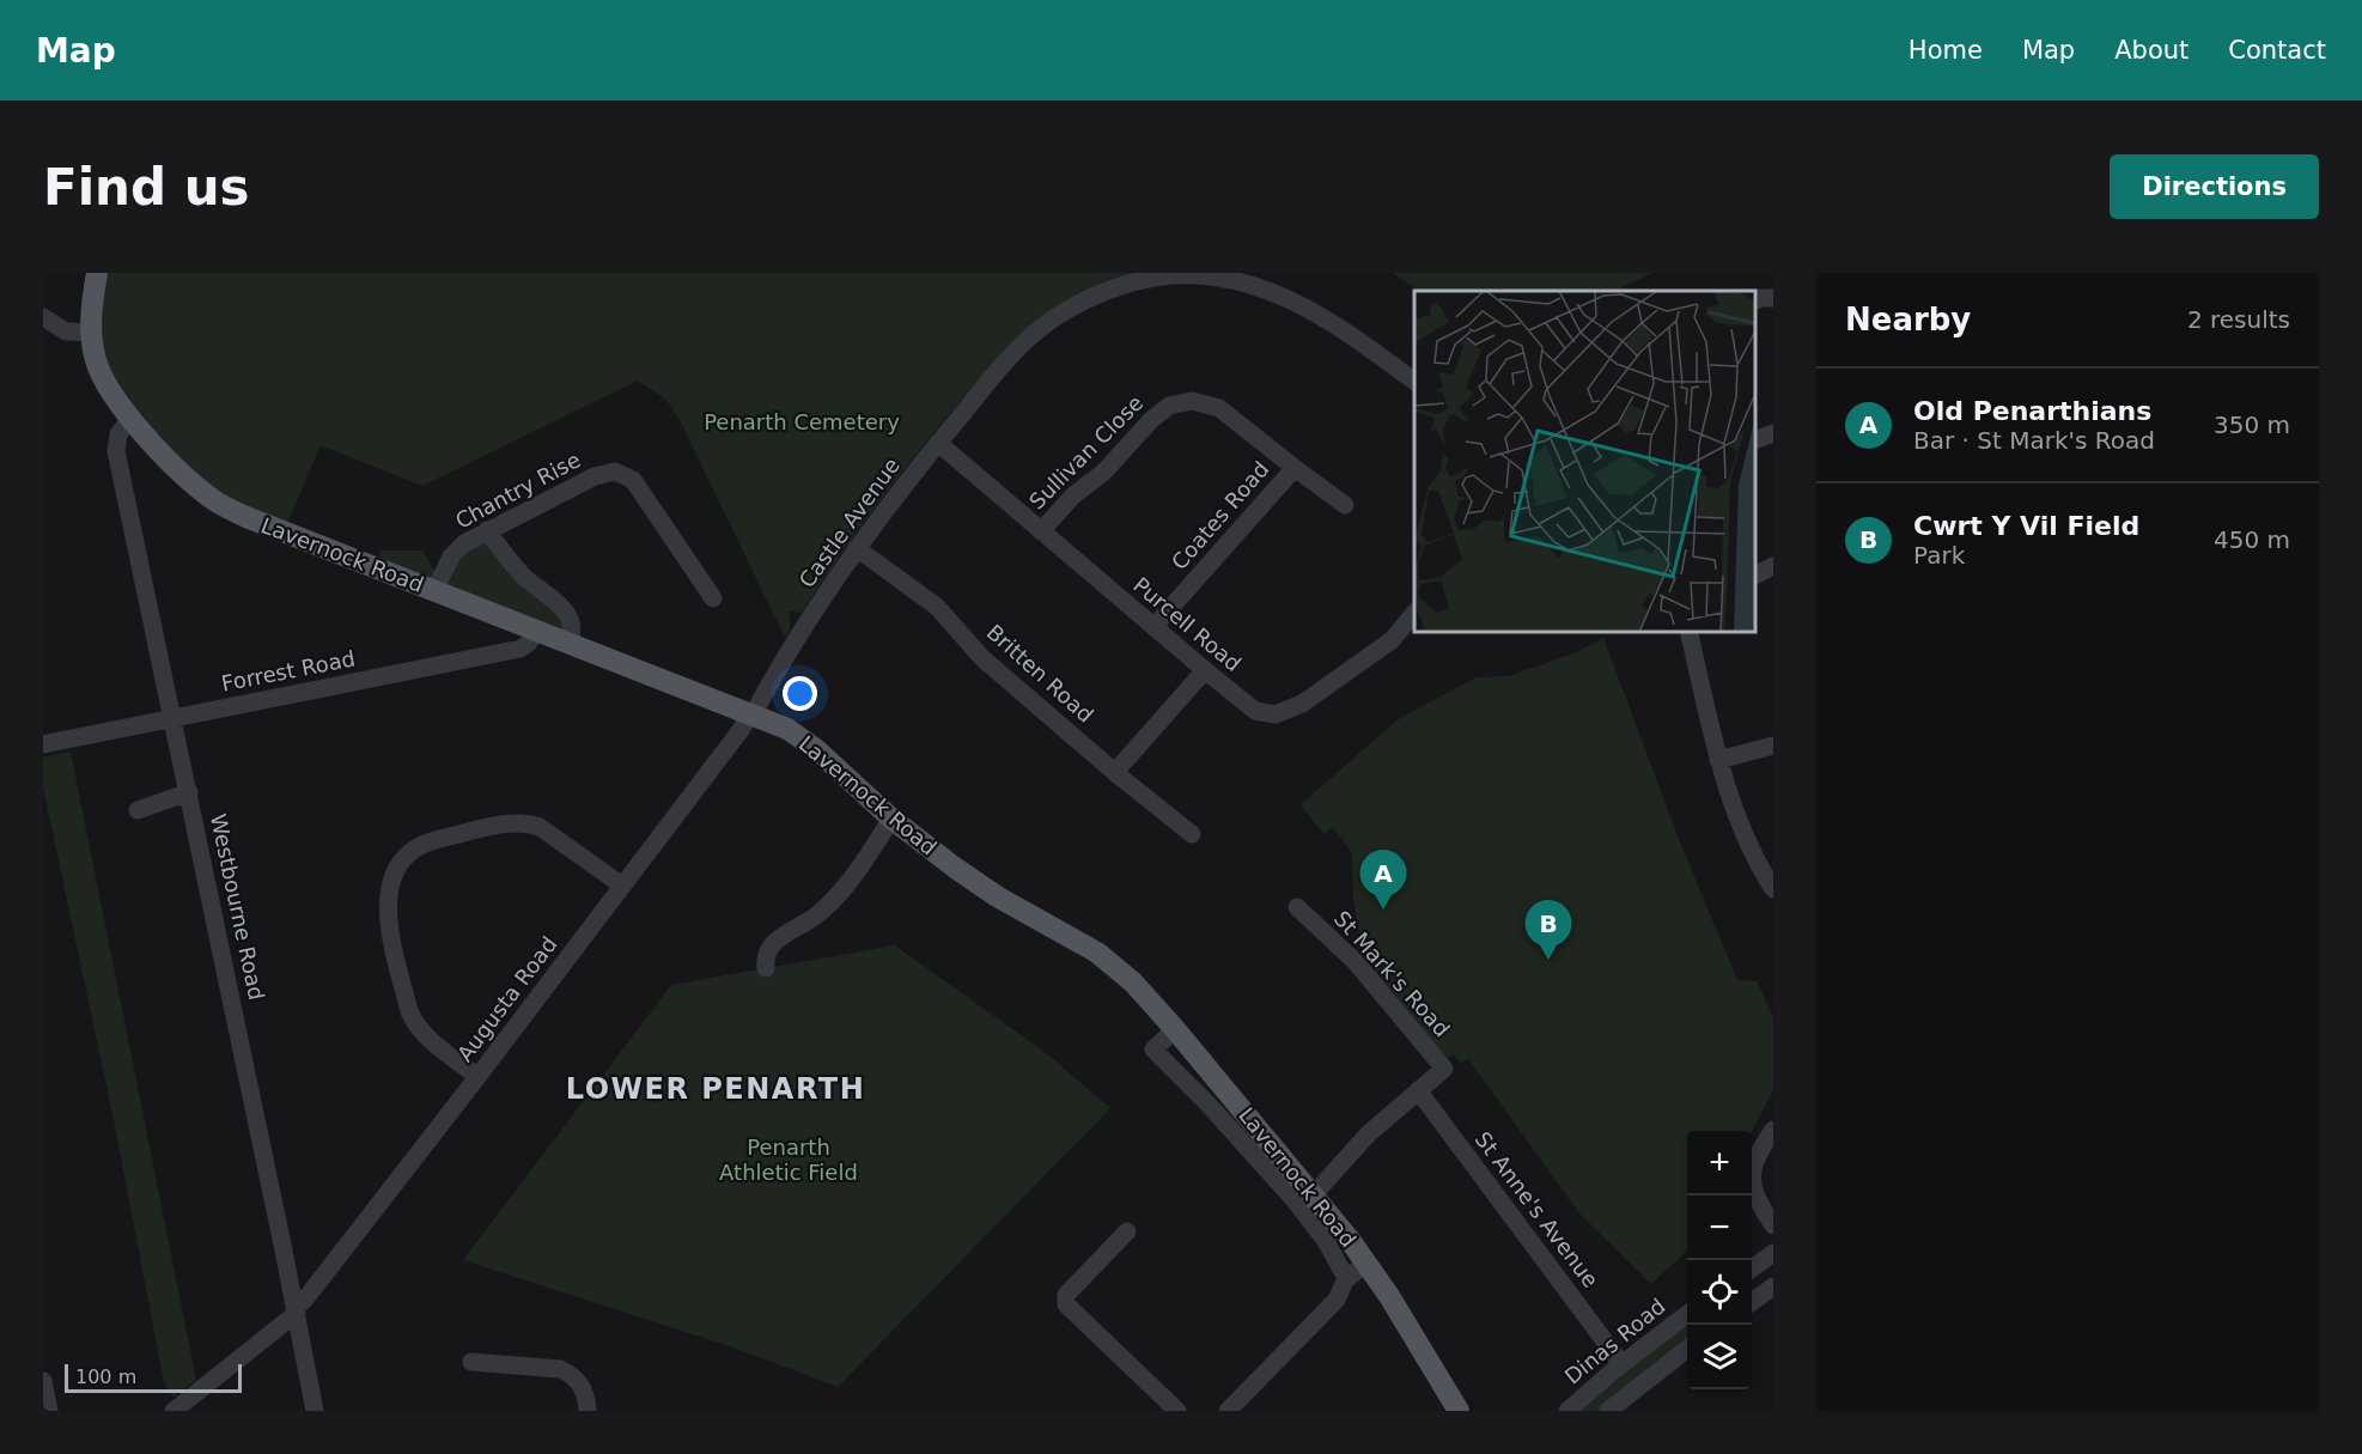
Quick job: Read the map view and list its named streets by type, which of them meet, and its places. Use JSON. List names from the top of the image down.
{
  "streets": {
    "main road": ["Lavernock Road"],
    "street": [
      "Sullivan Close",
      "Chantry Rise",
      "Coates Road",
      "Castle Avenue",
      "Purcell Road",
      "Forrest Road",
      "Britten Road",
      "Westbourne Road",
      "St Mark's Road",
      "Augusta Road",
      "St Anne's Avenue",
      "Dinas Road"
    ]
  },
  "crossings": [
    ["Sullivan Close", "Coates Road"],
    ["Sullivan Close", "Purcell Road"],
    ["Chantry Rise", "Lavernock Road"],
    ["Coates Road", "Purcell Road"],
    ["Castle Avenue", "Lavernock Road"],
    ["Castle Avenue", "Purcell Road"],
    ["Castle Avenue", "Britten Road"],
    ["Castle Avenue", "Augusta Road"],
    ["Lavernock Road", "Forrest Road"],
    ["Lavernock Road", "Westbourne Road"],
    ["Lavernock Road", "St Mark's Road"],
    ["Lavernock Road", "Augusta Road"],
    ["Forrest Road", "Westbourne Road"],
    ["Westbourne Road", "Augusta Road"],
    ["St Mark's Road", "St Anne's Avenue"]
  ],
  "districts": ["LOWER PENARTH"],
  "parks": ["Penarth Cemetery", "Penarth Athletic Field"],
  "scale_bar": "100 m",
  "page": {
    "header": "Map",
    "nav": [
      "Home",
      "Map",
      "About",
      "Contact"
    ],
    "buttons": "Directions",
    "title": "Find us",
    "heading": ["Nearby", "2 results"],
    "list": [
      {
        "mark": "A",
        "name": "Old Penarthians",
        "note": "Bar · St Mark's Road",
        "value": "350 m"
      },
      {
        "mark": "B",
        "name": "Cwrt Y Vil Field",
        "note": "Park",
        "value": "450 m"
      }
    ],
    "pins": ["A", "B"],
    "map_buttons": ["+", "−"],
    "scale": "100 m"
  }
}
